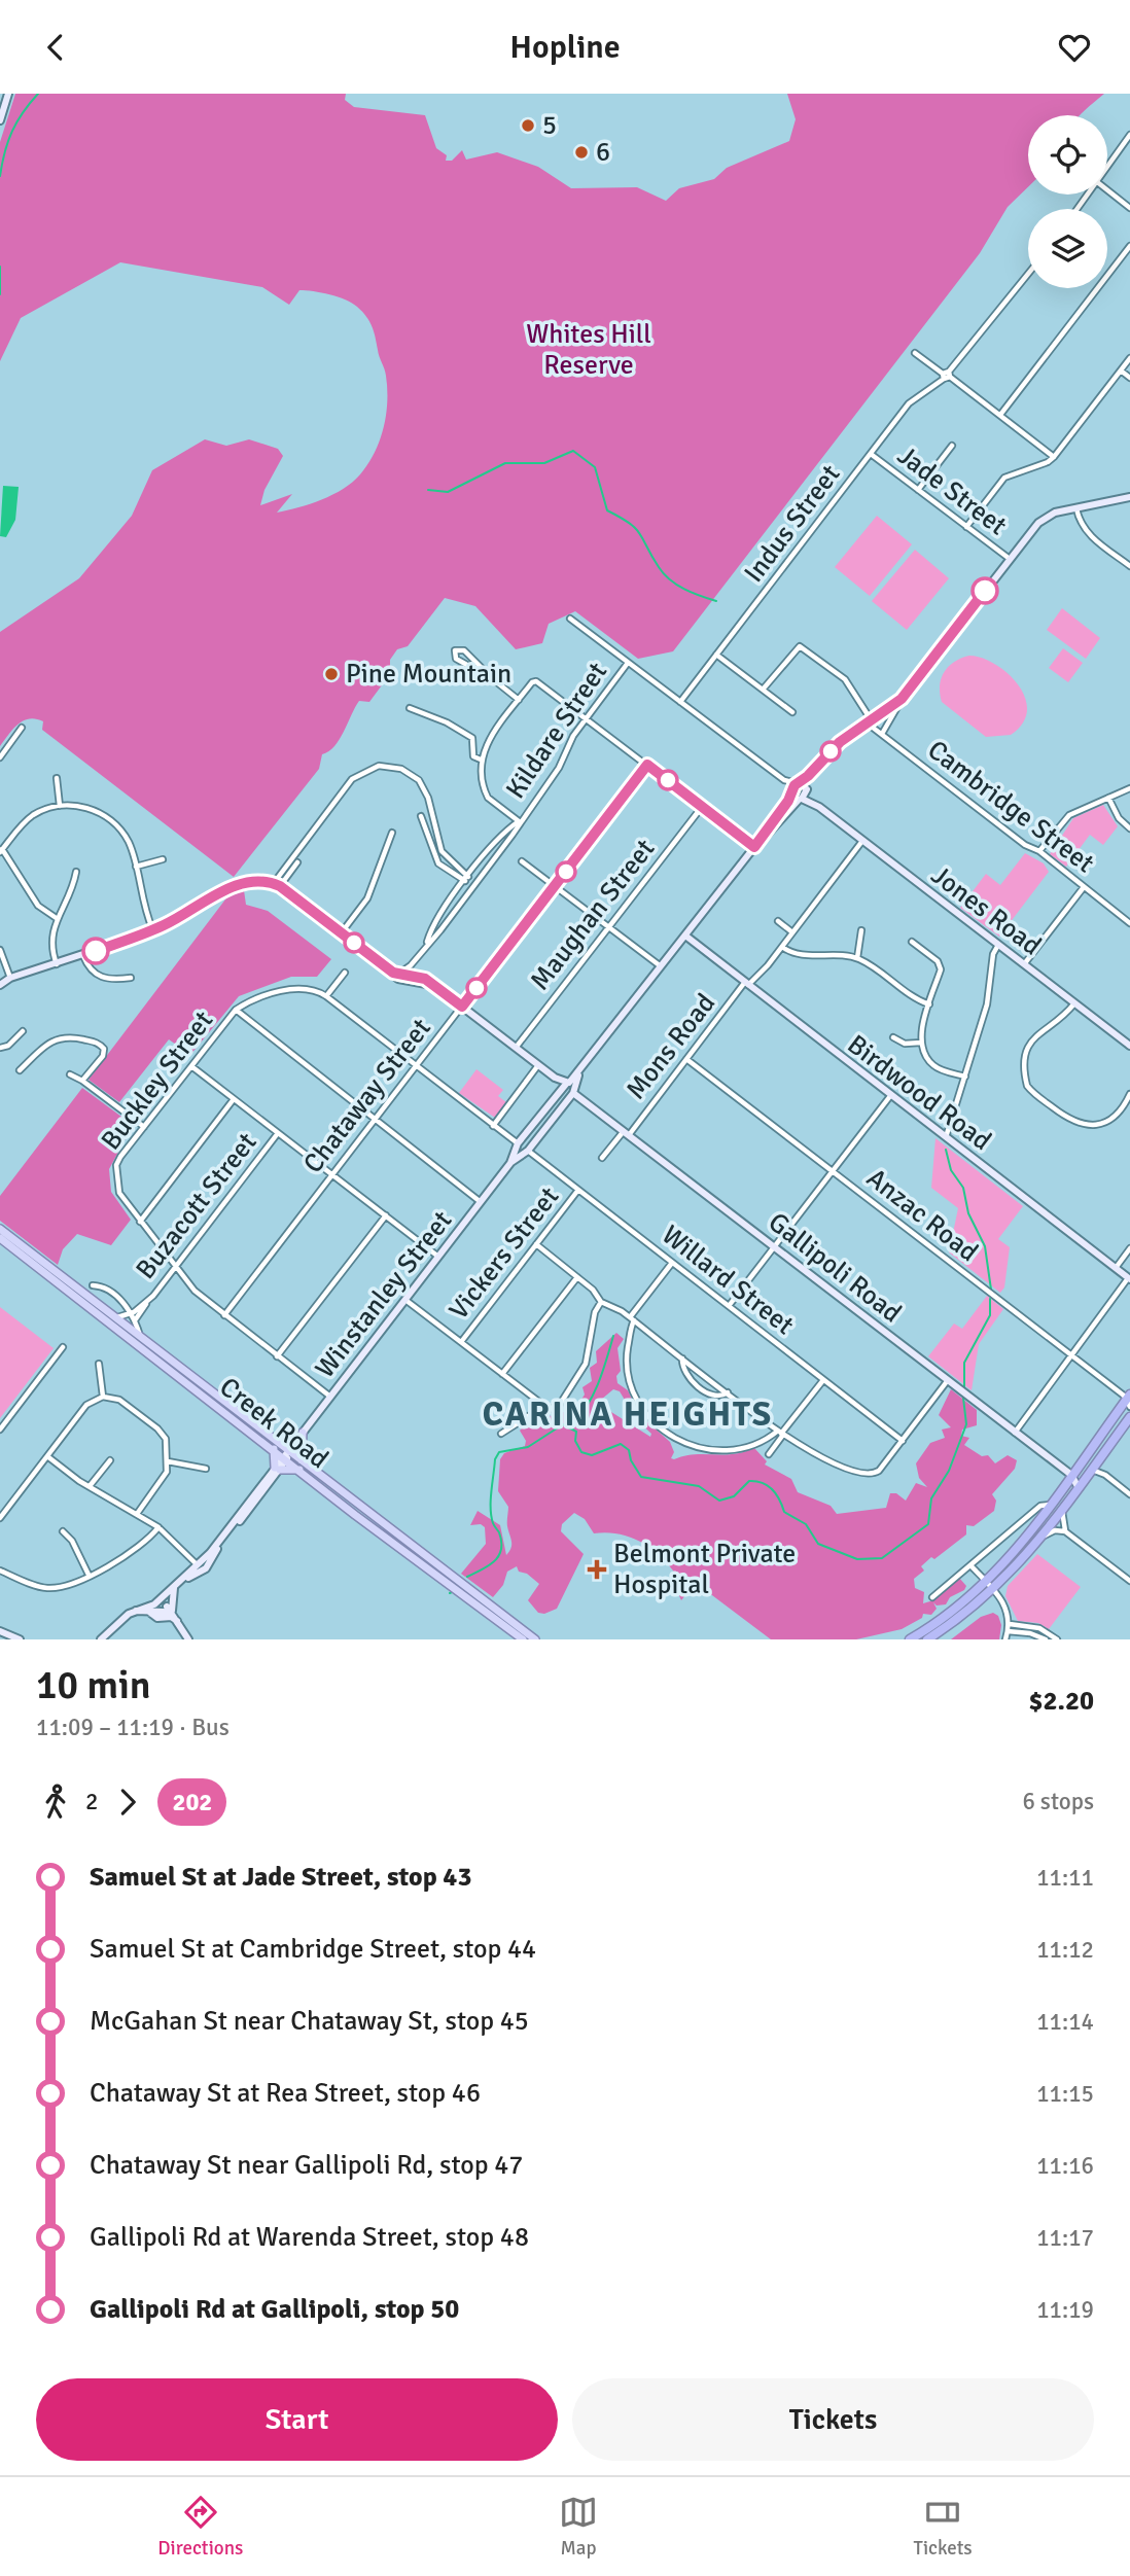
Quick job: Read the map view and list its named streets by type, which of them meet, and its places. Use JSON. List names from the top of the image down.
{
  "streets": {
    "main road": ["Creek Road"],
    "street": [
      "Jade Street",
      "Indus Street",
      "Kildare Street",
      "Cambridge Street",
      "Jones Road",
      "Maughan Street",
      "Mons Road",
      "Buckley Street",
      "Birdwood Road",
      "Chataway Street",
      "Buzacott Street",
      "Anzac Road",
      "Vickers Street",
      "Gallipoli Road",
      "Willard Street",
      "Winstanley Street"
    ]
  },
  "crossings": [
    ["Jade Street", "Indus Street"],
    ["Jade Street", "Winstanley Street"],
    ["Kildare Street", "Gallipoli Road"],
    ["Cambridge Street", "Winstanley Street"],
    ["Jones Road", "Mons Road"],
    ["Jones Road", "Winstanley Street"],
    ["Maughan Street", "Gallipoli Road"],
    ["Mons Road", "Birdwood Road"],
    ["Mons Road", "Anzac Road"],
    ["Mons Road", "Gallipoli Road"],
    ["Buckley Street", "Chataway Street"],
    ["Buckley Street", "Buzacott Street"],
    ["Buckley Street", "Winstanley Street"],
    ["Birdwood Road", "Winstanley Street"],
    ["Chataway Street", "Gallipoli Road"],
    ["Buzacott Street", "Creek Road"],
    ["Vickers Street", "Willard Street"],
    ["Gallipoli Road", "Winstanley Street"],
    ["Willard Street", "Winstanley Street"],
    ["Winstanley Street", "Creek Road"]
  ],
  "districts": ["CARINA HEIGHTS"],
  "parks": ["Whites Hill Reserve"],
  "places": {
    "other": ["5", "6", "Pine Mountain"],
    "health": ["Belmont Private Hospital"]
  },
  "lines": ["bus line 202"],
  "page": {
    "header": "Hopline",
    "heading": ["10 min", "11:09 – 11:19 · Bus", "$2.20"],
    "legs": ["2", "202", "6 stops"],
    "list": [
      {
        "name": "Samuel St at Jade Street, stop 43",
        "value": "11:11"
      },
      {
        "name": "Samuel St at Cambridge Street, stop 44",
        "value": "11:12"
      },
      {
        "name": "McGahan St near Chataway St, stop 45",
        "value": "11:14"
      },
      {
        "name": "Chataway St at Rea Street, stop 46",
        "value": "11:15"
      },
      {
        "name": "Chataway St near Gallipoli Rd, stop 47",
        "value": "11:16"
      },
      {
        "name": "Gallipoli Rd at Warenda Street, stop 48",
        "value": "11:17"
      },
      {
        "name": "Gallipoli Rd at Gallipoli, stop 50",
        "value": "11:19"
      }
    ],
    "buttons": ["Start", "Tickets"],
    "tabs": ["Directions", "Map", "Tickets"]
  }
}
